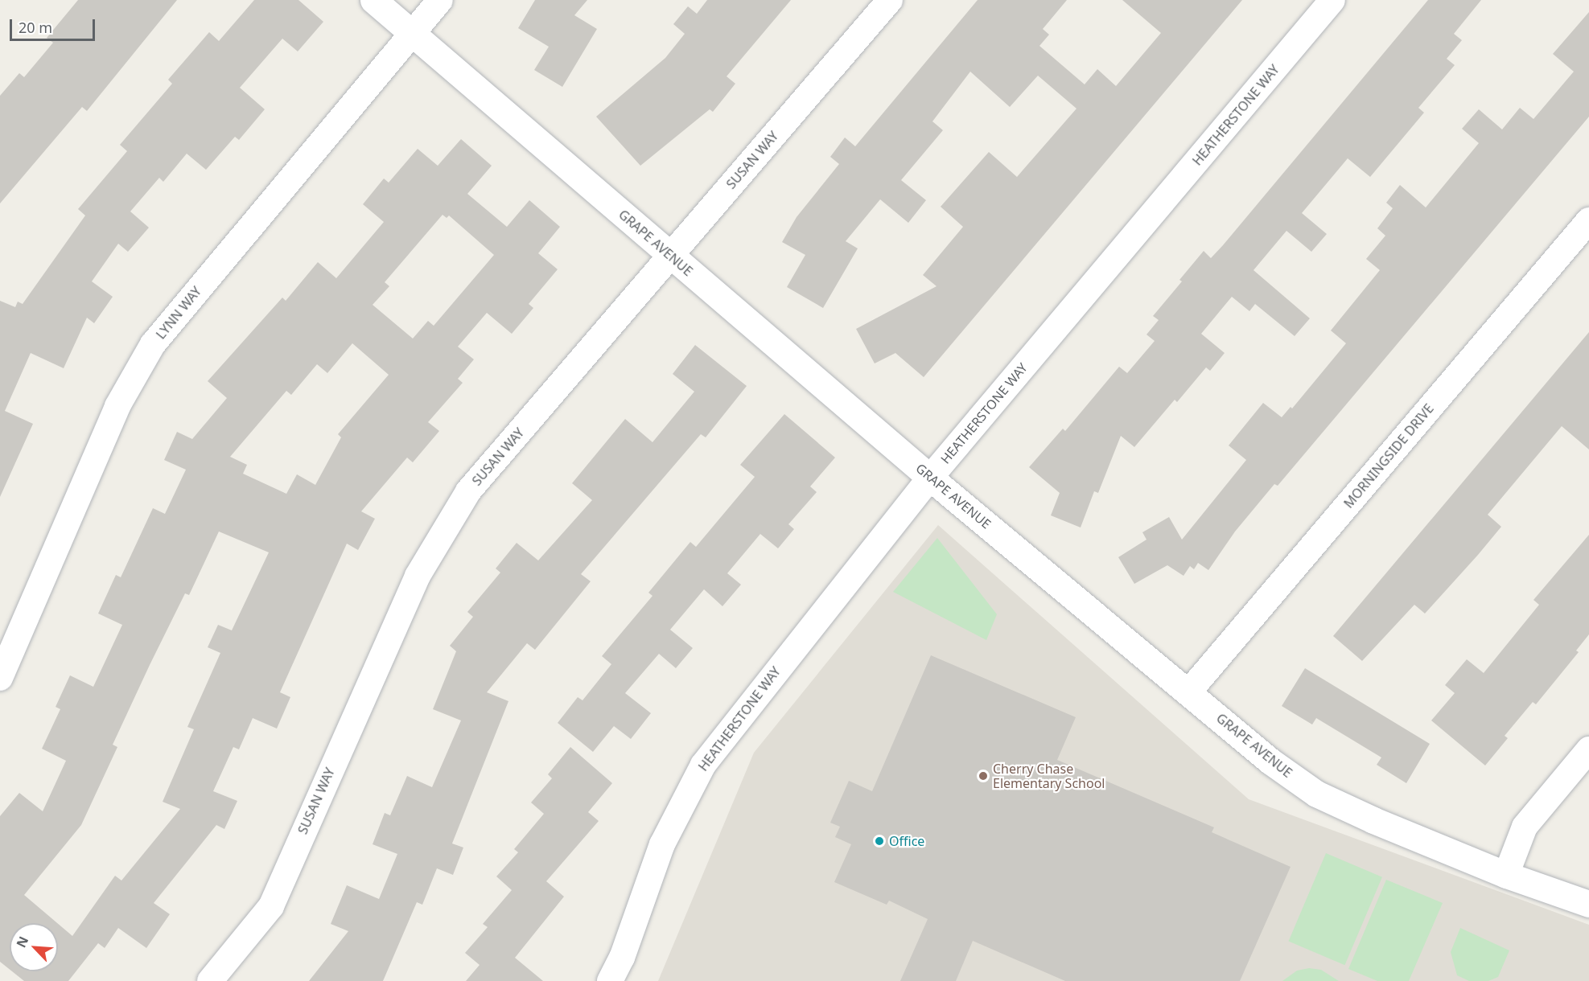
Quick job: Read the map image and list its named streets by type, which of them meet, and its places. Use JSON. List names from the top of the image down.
{
  "streets": {
    "street": [
      "HEATHERSTONE WAY",
      "SUSAN WAY",
      "GRAPE AVENUE",
      "LYNN WAY",
      "MORNINGSIDE DRIVE"
    ]
  },
  "crossings": [
    ["HEATHERSTONE WAY", "GRAPE AVENUE"],
    ["SUSAN WAY", "GRAPE AVENUE"],
    ["GRAPE AVENUE", "LYNN WAY"],
    ["GRAPE AVENUE", "MORNINGSIDE DRIVE"]
  ],
  "places": ["Cherry Chase Elementary School", "Office"],
  "scale_bar": "20 m",
  "north": "top left"
}
